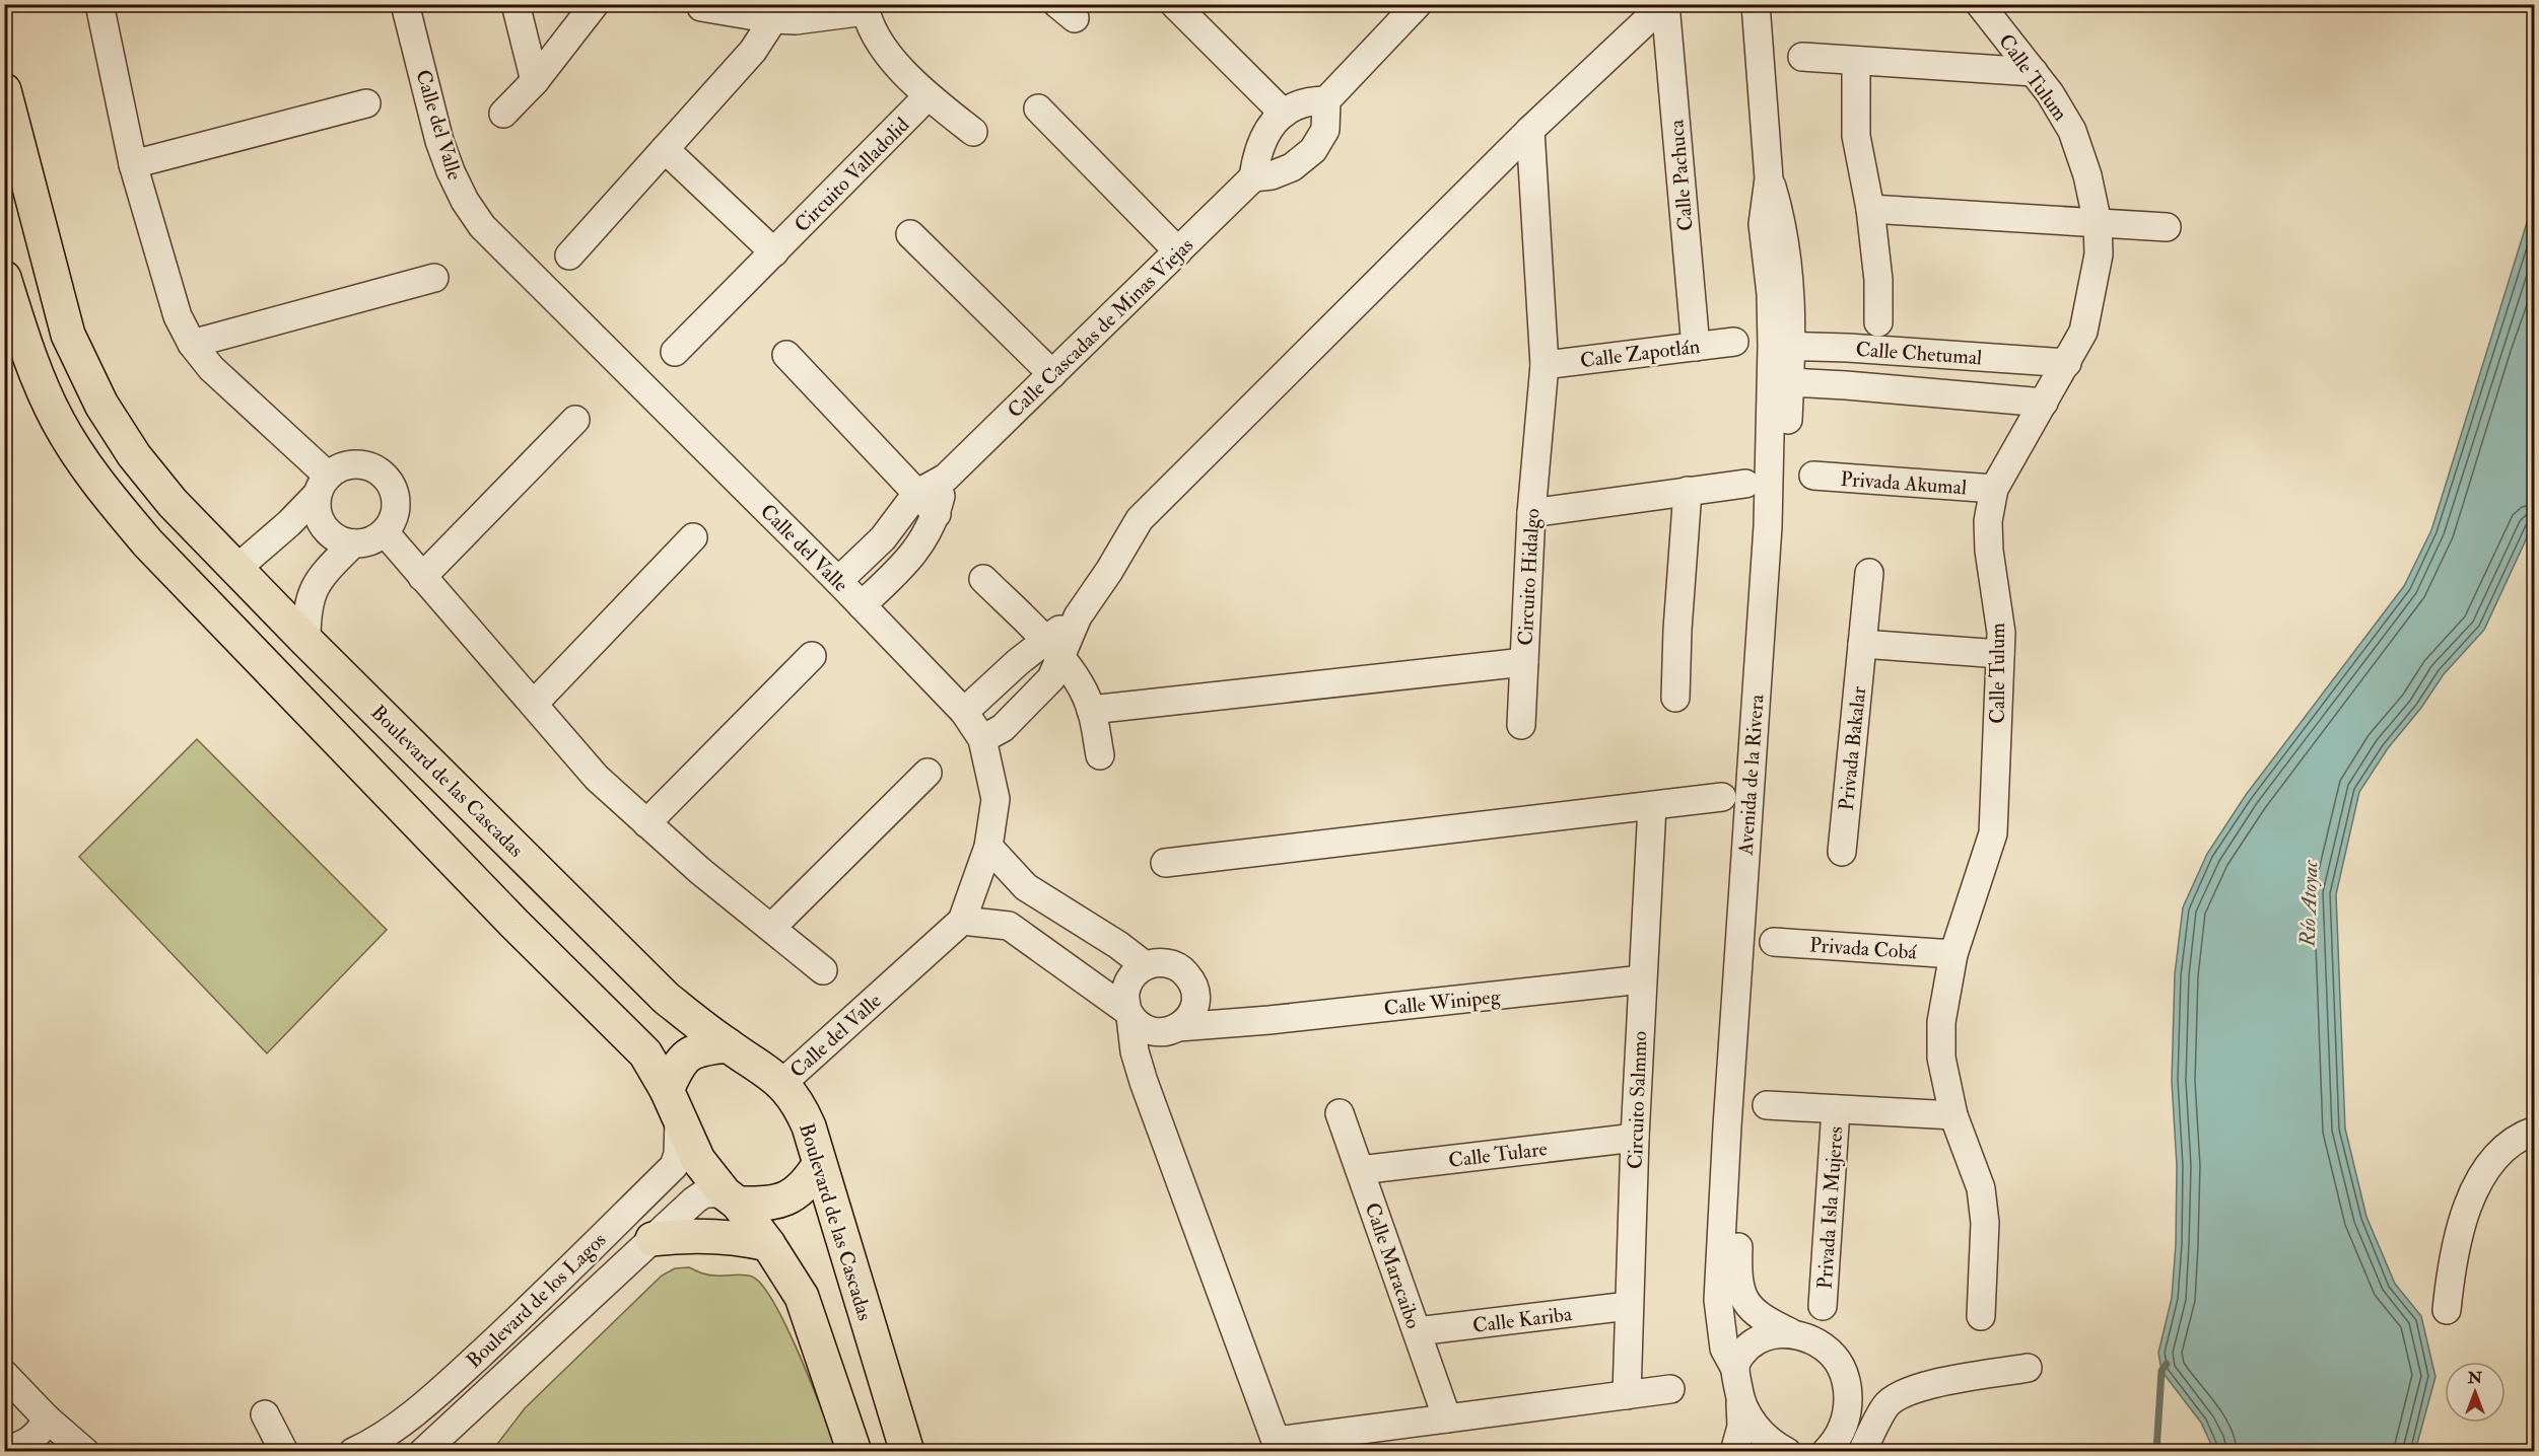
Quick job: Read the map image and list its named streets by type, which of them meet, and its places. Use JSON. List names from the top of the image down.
{
  "streets": {
    "main road": ["Boulevard de las Cascadas"],
    "street": [
      "Calle Tulum",
      "Calle del Valle",
      "Circuito Valladolid",
      "Calle Pachuca",
      "Calle Cascadas de Minas Viejas",
      "Calle Zapotlán",
      "Calle Chetumal",
      "Privada Akumal",
      "Circuito Hidalgo",
      "Privada Bakalar",
      "Avenida de la Rivera",
      "Privada Cobá",
      "Calle Winipeg",
      "Circuito Salmmo",
      "Calle Tulare",
      "Privada Isla Mujeres",
      "Calle Maracaibo",
      "Boulevard de los Lagos",
      "Calle Kariba"
    ]
  },
  "crossings": [
    ["Calle Tulum", "Calle Chetumal"],
    ["Calle Tulum", "Privada Akumal"],
    ["Calle Tulum", "Privada Cobá"],
    ["Calle Tulum", "Privada Isla Mujeres"],
    ["Calle del Valle", "Calle Cascadas de Minas Viejas"],
    ["Calle del Valle", "Boulevard de las Cascadas"],
    ["Calle del Valle", "Boulevard de los Lagos"],
    ["Calle Pachuca", "Calle Zapotlán"],
    ["Calle Zapotlán", "Circuito Hidalgo"],
    ["Calle Chetumal", "Avenida de la Rivera"],
    ["Boulevard de las Cascadas", "Boulevard de los Lagos"],
    ["Calle Winipeg", "Circuito Salmmo"],
    ["Circuito Salmmo", "Calle Tulare"],
    ["Circuito Salmmo", "Calle Kariba"],
    ["Calle Tulare", "Calle Maracaibo"],
    ["Calle Maracaibo", "Calle Kariba"]
  ],
  "water": ["Río Atoyac"],
  "north": "top"
}
